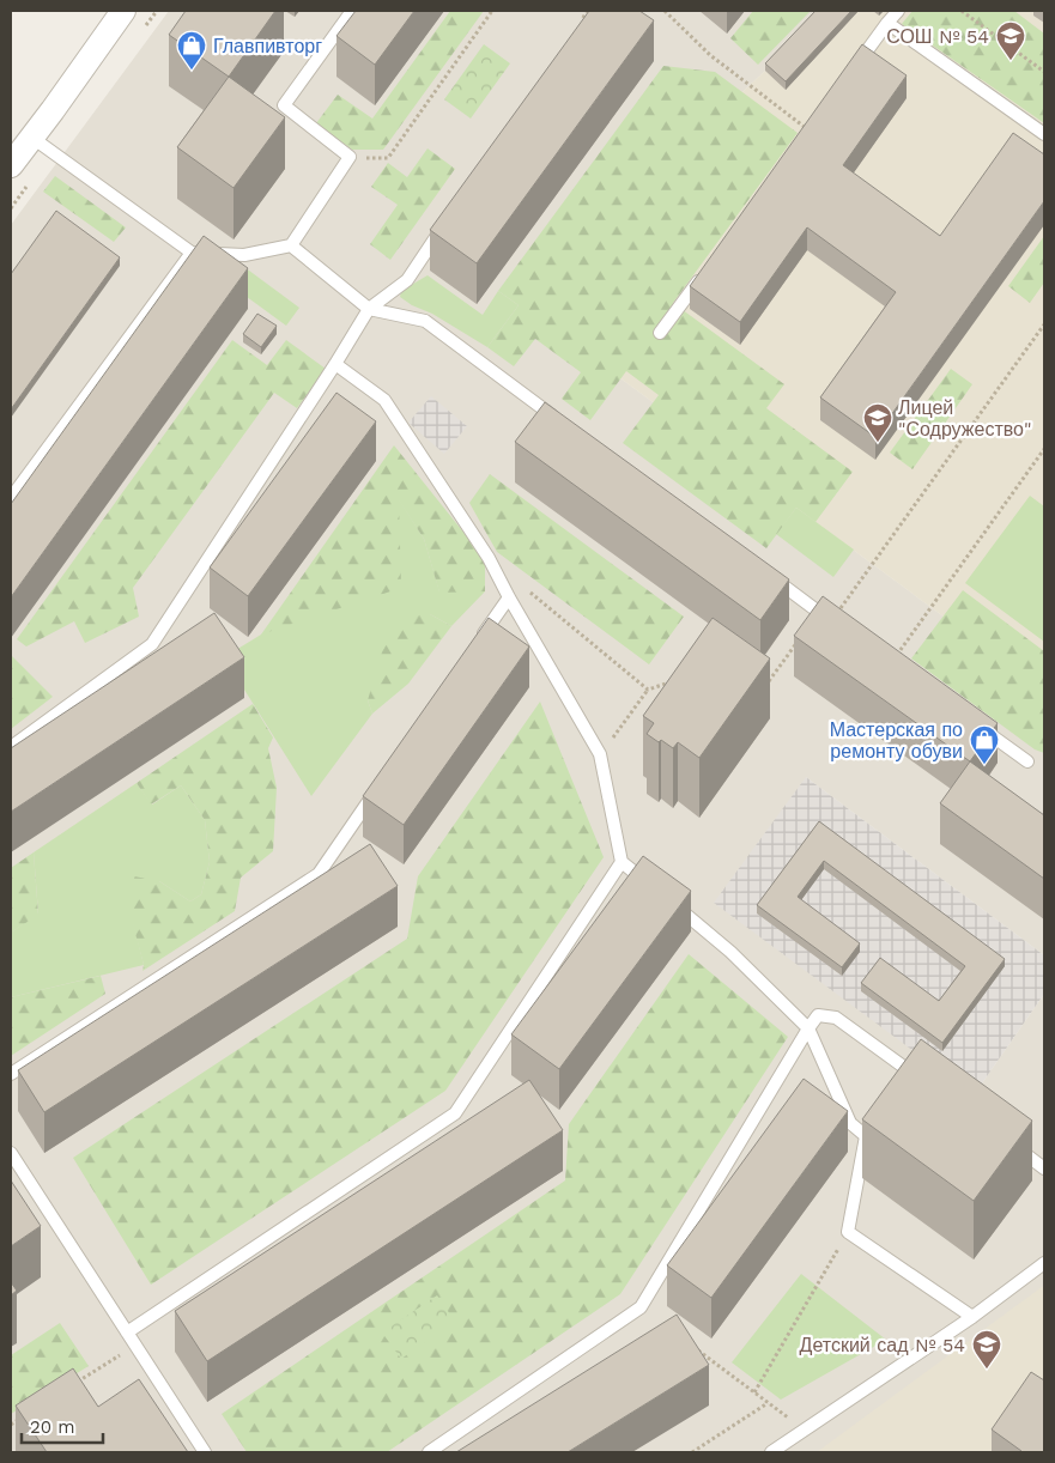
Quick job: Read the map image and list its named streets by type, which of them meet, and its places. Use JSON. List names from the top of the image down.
{
  "places": {
    "school or university": ["СОШ № 54", "Лицей \"Содружество\"", "Детский сад № 54"],
    "shop": ["Главпивторг", "Мастерская по ремонту обуви"]
  },
  "scale_bar": "20 m"
}
